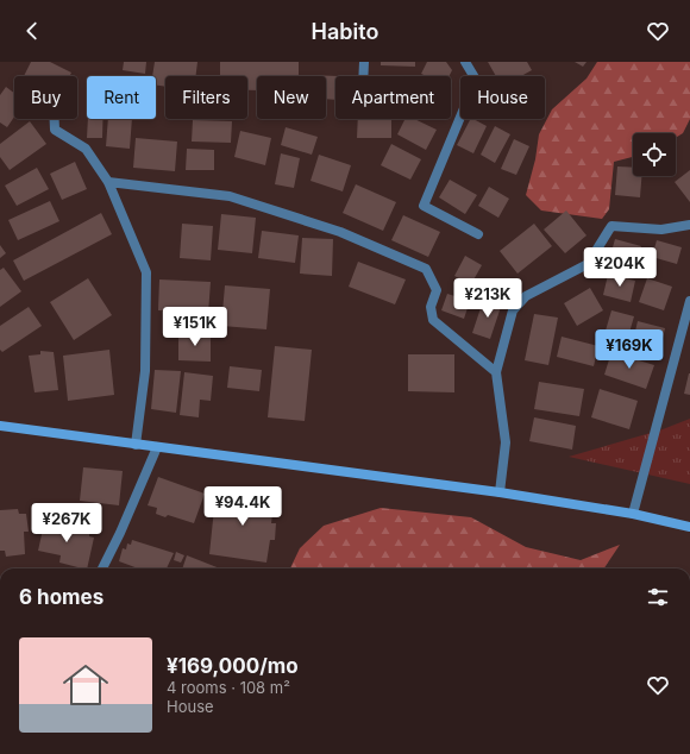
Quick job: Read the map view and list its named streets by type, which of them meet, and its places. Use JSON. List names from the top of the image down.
{
  "page": {
    "header": "Habito",
    "chip": [
      "Buy",
      "Rent",
      "Filters",
      "New",
      "Apartment",
      "House"
    ],
    "price": [
      "¥204K",
      "¥213K",
      "¥151K",
      "¥169K",
      "¥94.4K",
      "¥267K"
    ],
    "heading": "6 homes",
    "list": [
      {
        "name": "¥169,000/mo",
        "note": "4 rooms · 108 m² · House"
      }
    ]
  }
}
